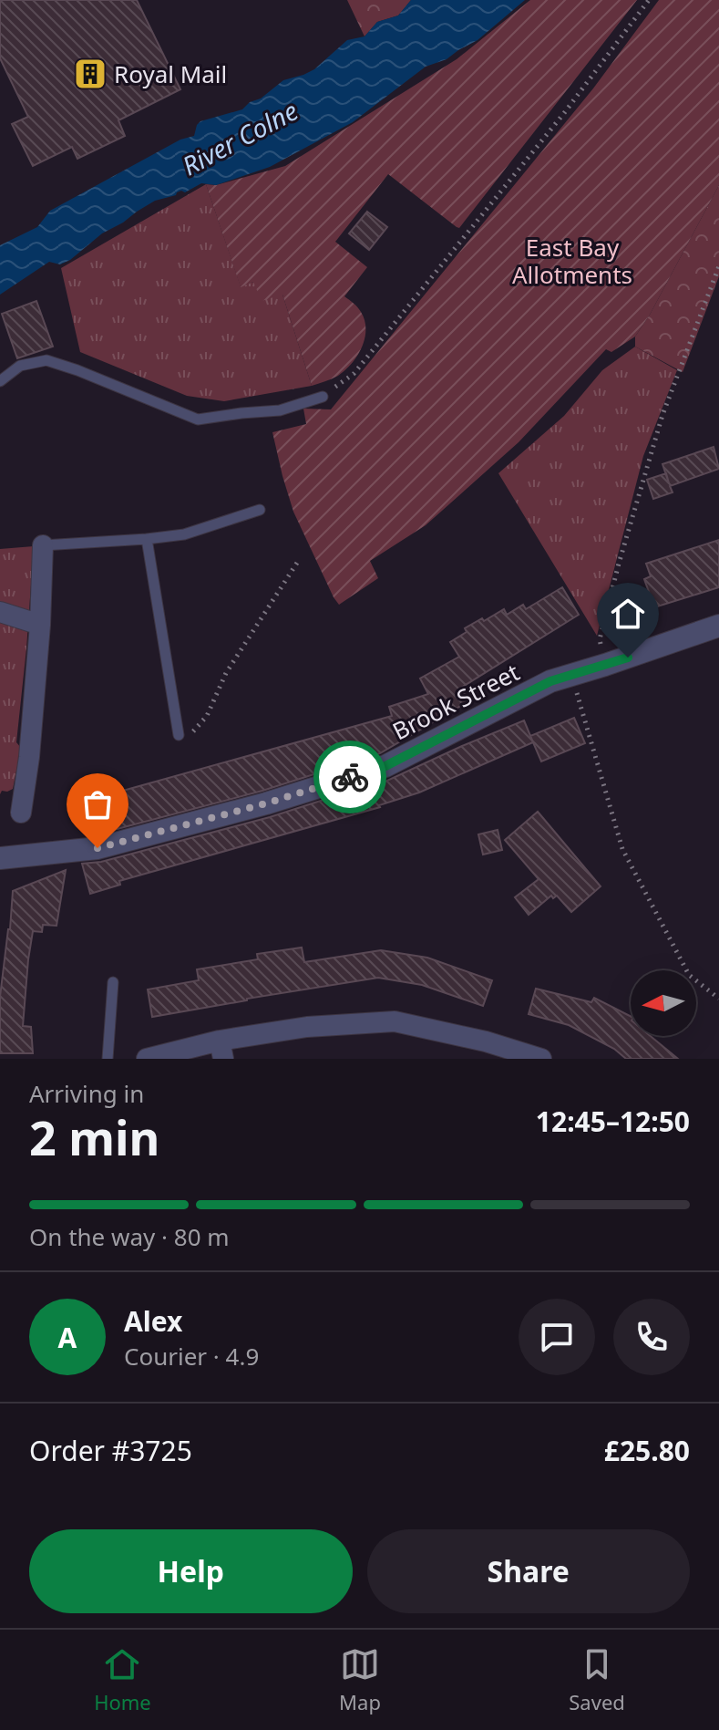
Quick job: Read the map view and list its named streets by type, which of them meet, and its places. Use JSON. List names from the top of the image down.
{
  "streets": {
    "street": ["Brook Street"]
  },
  "water": ["River Colne"],
  "parks": ["East Bay Allotments"],
  "places": {
    "building": ["Royal Mail"]
  },
  "north": "left",
  "page": {
    "heading": ["2 min", "Arriving in", "12:45–12:50"],
    "panel": [
      "Alex",
      "Courier · 4.9",
      "Order #3725",
      "£25.80"
    ],
    "bar": "On the way · 80 m",
    "round": "A",
    "buttons": ["Help", "Share"],
    "tabs": ["Home", "Map", "Saved"]
  }
}
